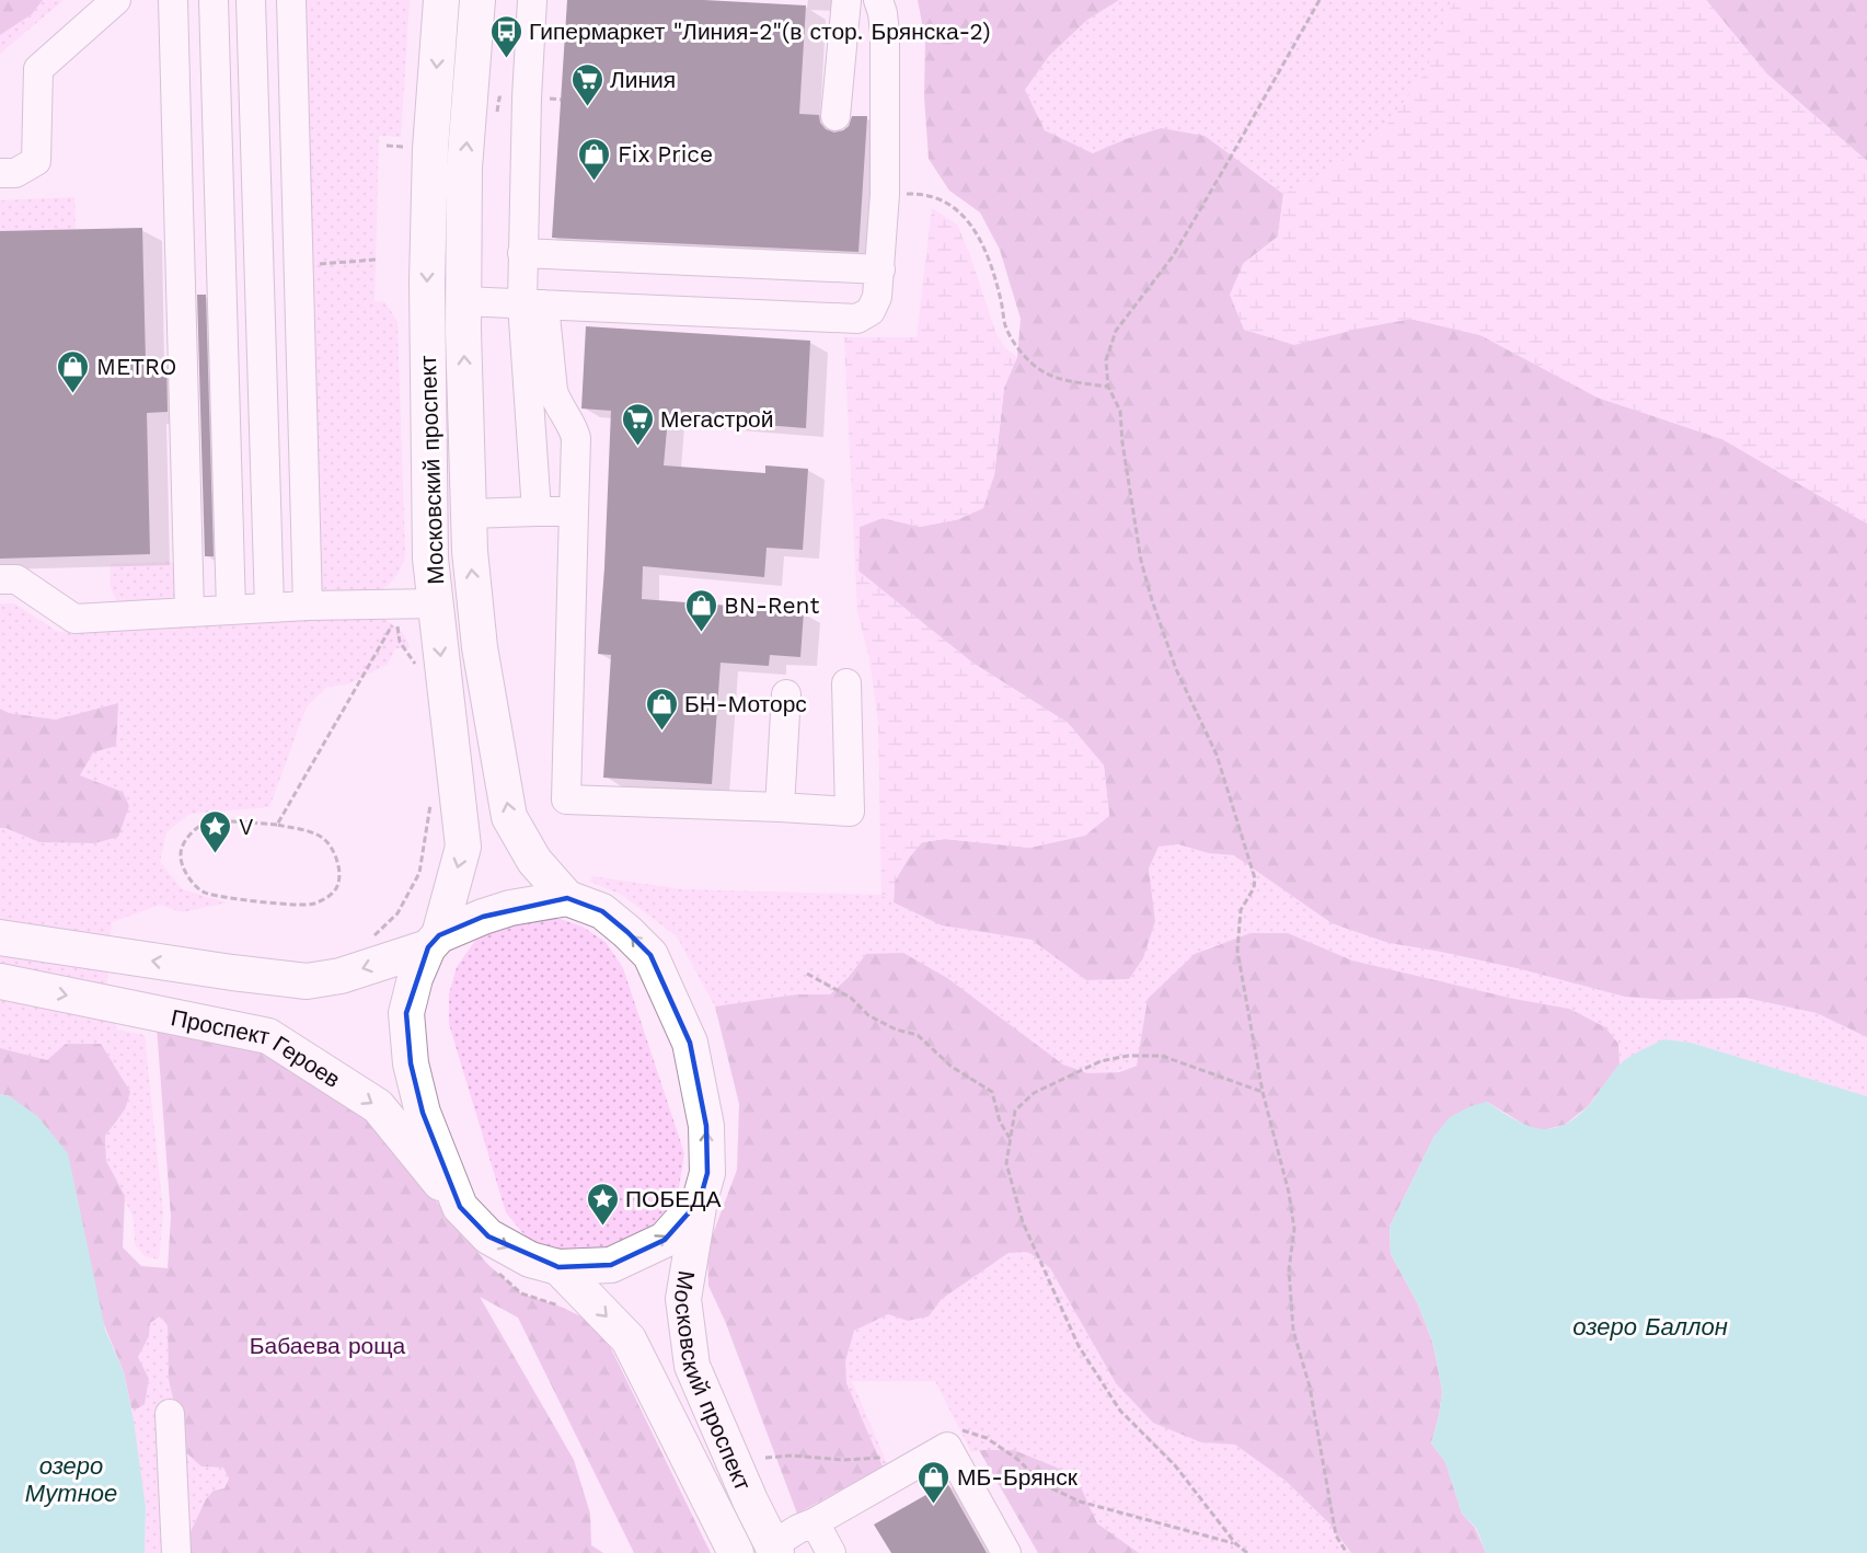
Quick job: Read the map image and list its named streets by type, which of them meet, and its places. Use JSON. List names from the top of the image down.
{
  "streets": {
    "main road": ["Московский проспект", "Проспект Героев"]
  },
  "crossings": [
    ["Московский проспект", "Проспект Героев"]
  ],
  "one_way": ["Проспект Героев"],
  "water": ["озеро Баллон", "озеро Мутное"],
  "parks": ["Бабаева роща"],
  "places": {
    "bus stop": ["Гипермаркет \"Линия-2\"(в стор. Брянска-2)"],
    "supermarket": ["Линия", "Мегастрой"],
    "shop": [
      "Fix Price",
      "METRO",
      "BN-Rent",
      "БН-Моторс",
      "МБ-Брянск"
    ],
    "place": ["V", "ПОБЕДА"]
  }
}
